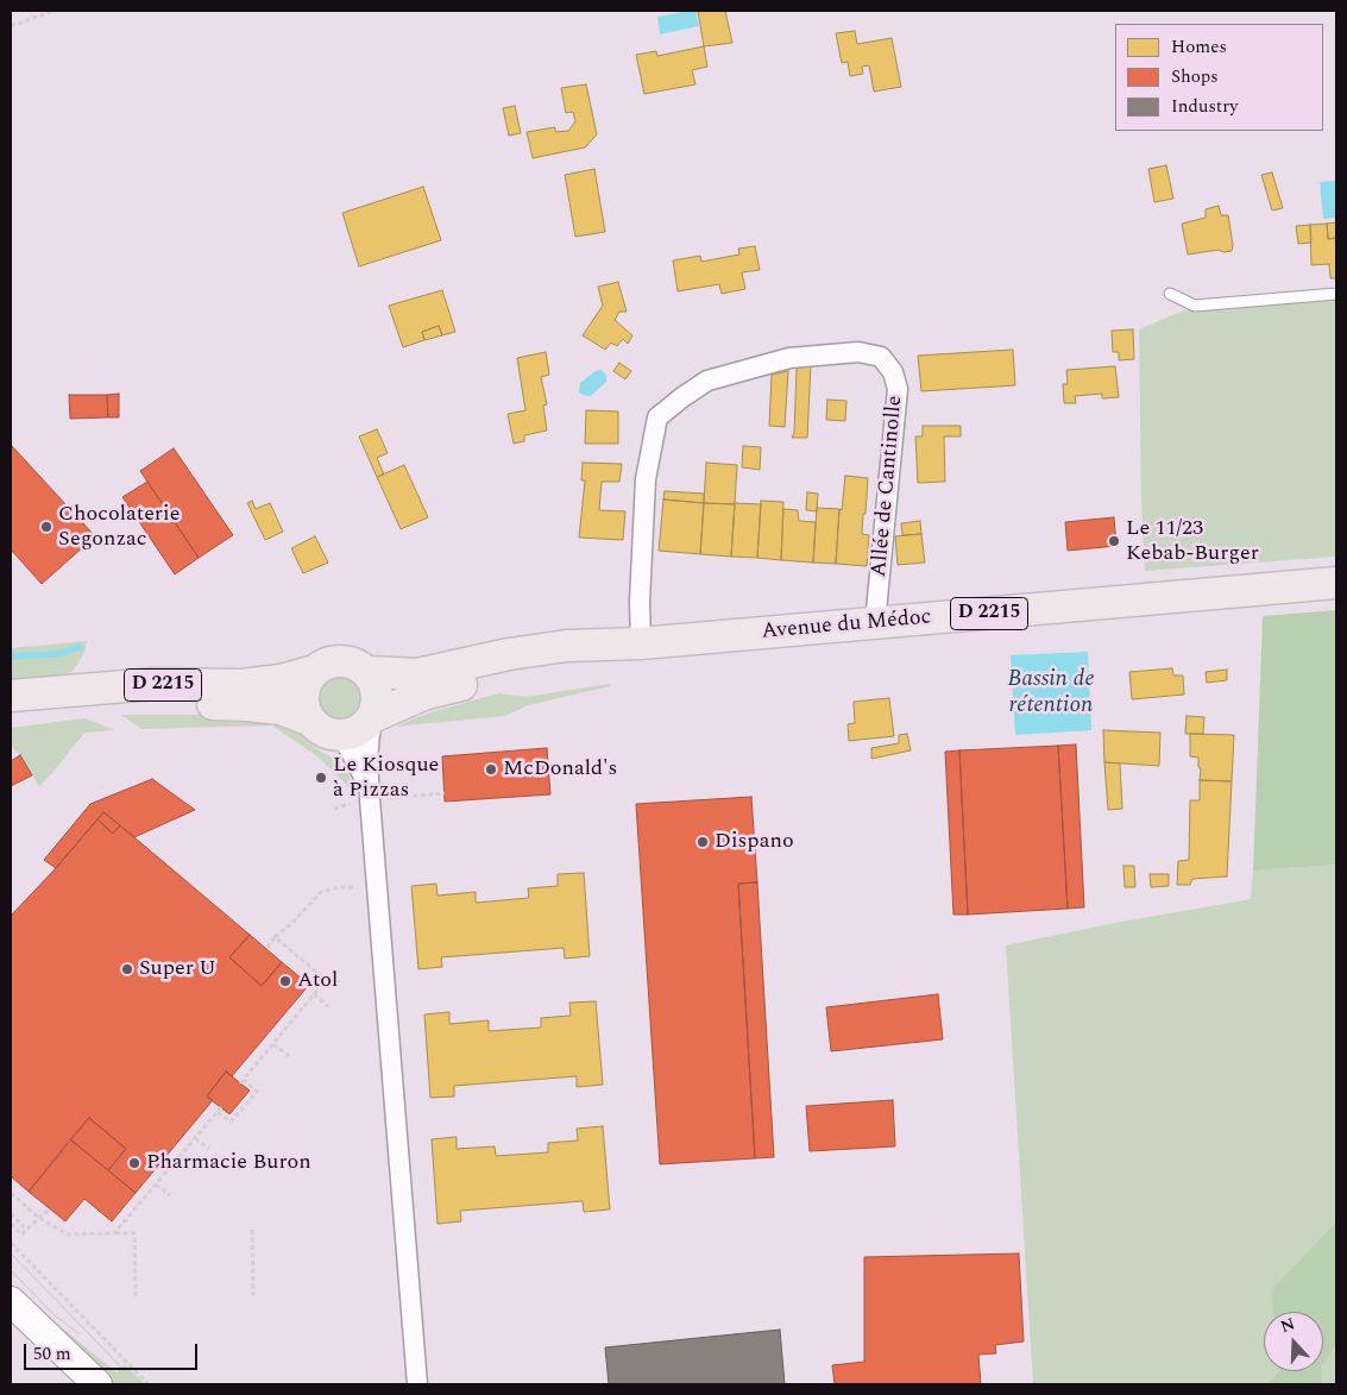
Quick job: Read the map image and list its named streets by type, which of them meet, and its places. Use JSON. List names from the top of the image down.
{
  "streets": {
    "main road": ["D 2215", "Avenue du Médoc"],
    "street": ["Allée de Cantinolle"]
  },
  "crossings": [
    ["Allée de Cantinolle", "Avenue du Médoc"],
    ["D 2215", "Avenue du Médoc"]
  ],
  "water": ["Bassin de rétention"],
  "places": [
    "Chocolaterie Segonzac",
    "Le 11/23 Kebab-Burger",
    "McDonald's",
    "Le Kiosque à Pizzas",
    "Dispano",
    "Super U",
    "Atol",
    "Pharmacie Buron"
  ],
  "legend": ["Homes", "Shops", "Industry"],
  "scale_bar": "50 m",
  "north": "top"
}
